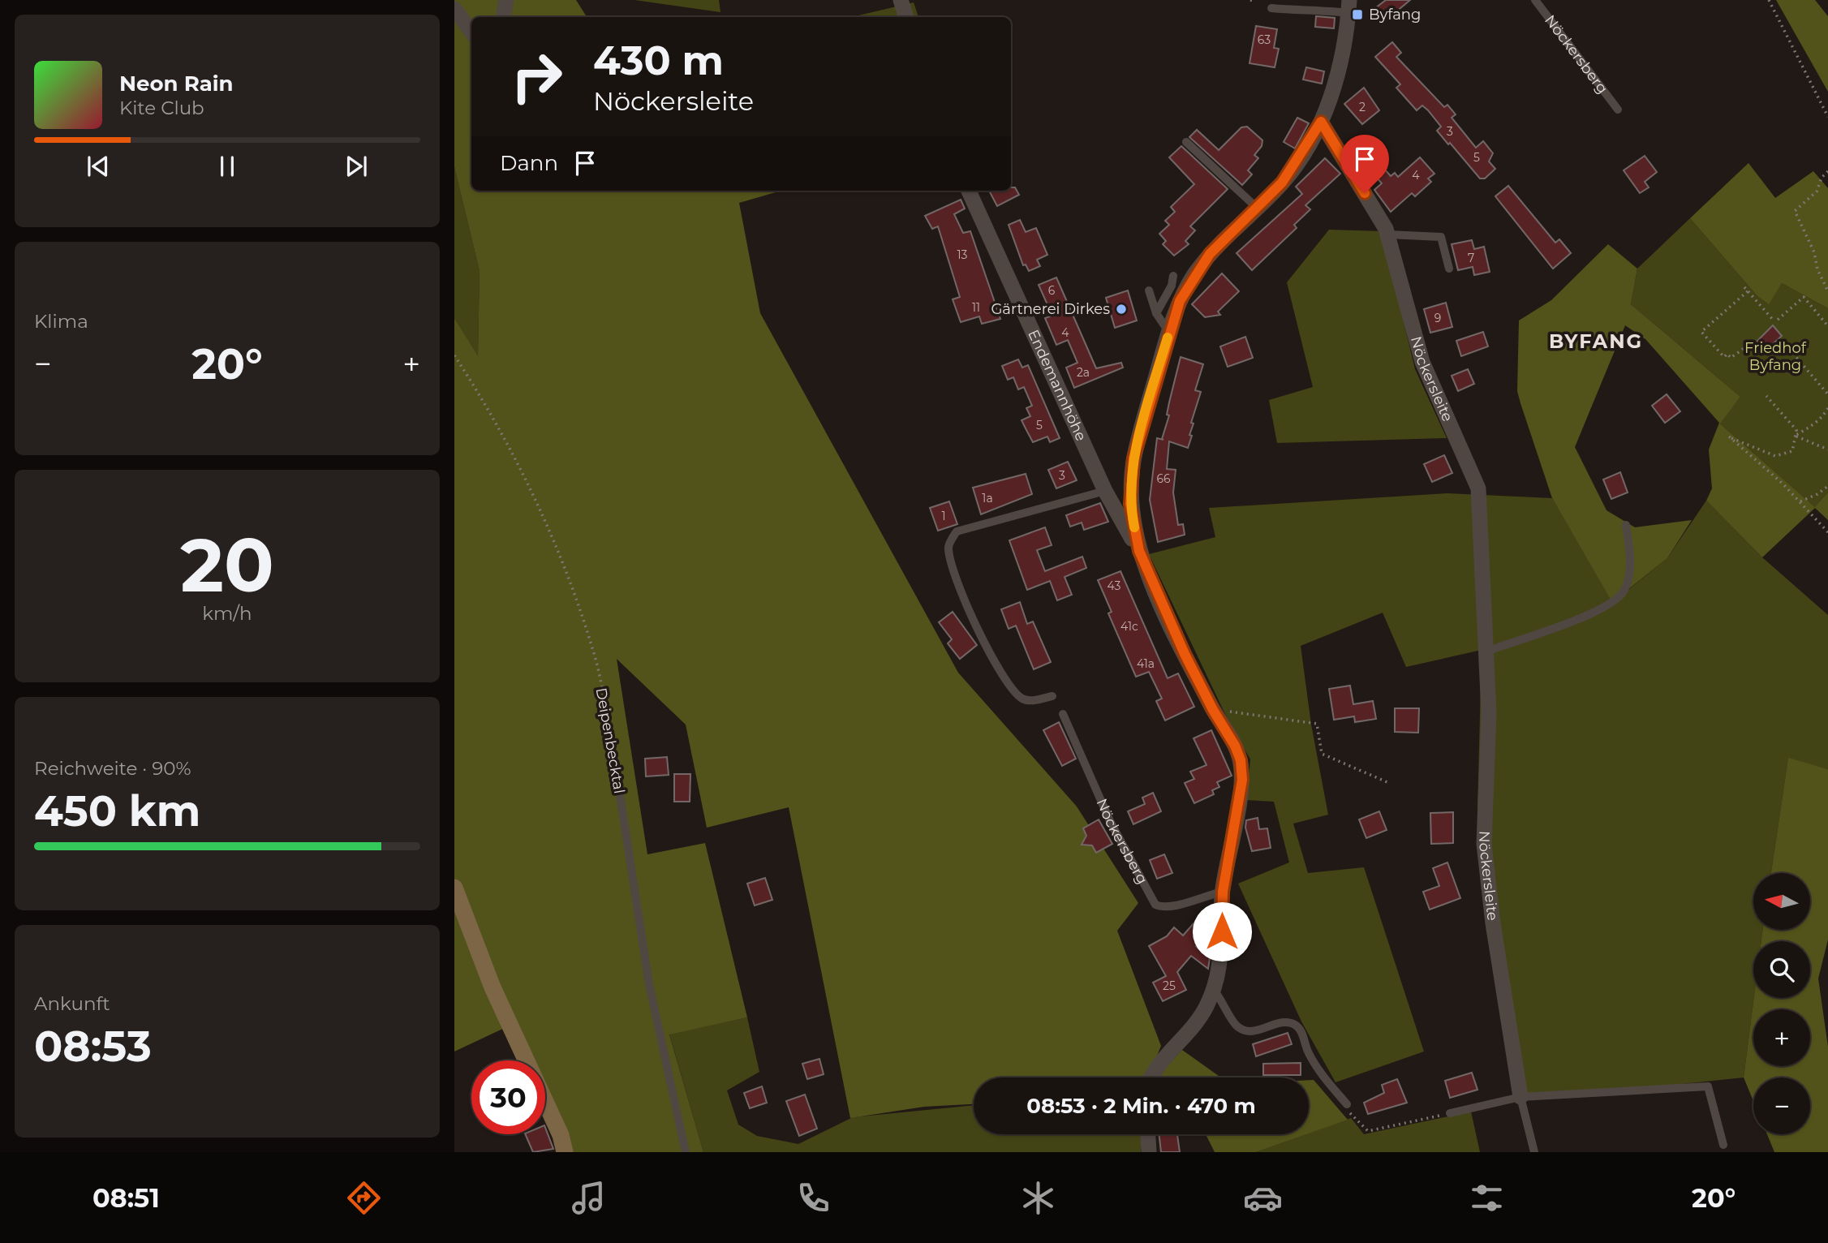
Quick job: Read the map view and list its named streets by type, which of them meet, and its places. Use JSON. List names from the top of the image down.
{
  "streets": {
    "street": ["Nöckersleite", "Endemannhöhe"],
    "lane": ["Nöckersberg", "Deipenbecktal"]
  },
  "districts": ["BYFANG"],
  "parks": ["Friedhof Byfang"],
  "places": {
    "transit": ["Byfang"],
    "other": ["Gärtnerei Dirkes"]
  },
  "house_numbers": [
    "63",
    "2",
    "3",
    "5",
    "4",
    "13",
    "7",
    "6",
    "11",
    "9",
    "4",
    "2a",
    "5",
    "3",
    "66",
    "1a",
    "1",
    "43",
    "41c",
    "41a",
    "25"
  ],
  "north": "left",
  "page": {
    "turn": ["430 m", "Nöckersleite"],
    "song": ["Neon Rain", "Kite Club"],
    "then": "Dann",
    "tile": [
      "Klima",
      ["20", "km/h"],
      ["Reichweite · 90%", "450 km"],
      ["Ankunft", "08:53"]
    ],
    "heat": ["−", "20°", "+"],
    "map_buttons": ["+", "−"],
    "limit": "30",
    "trip": "08:53 · 2 Min. · 470 m",
    "tabs": ["08:51", "20°"]
  }
}
